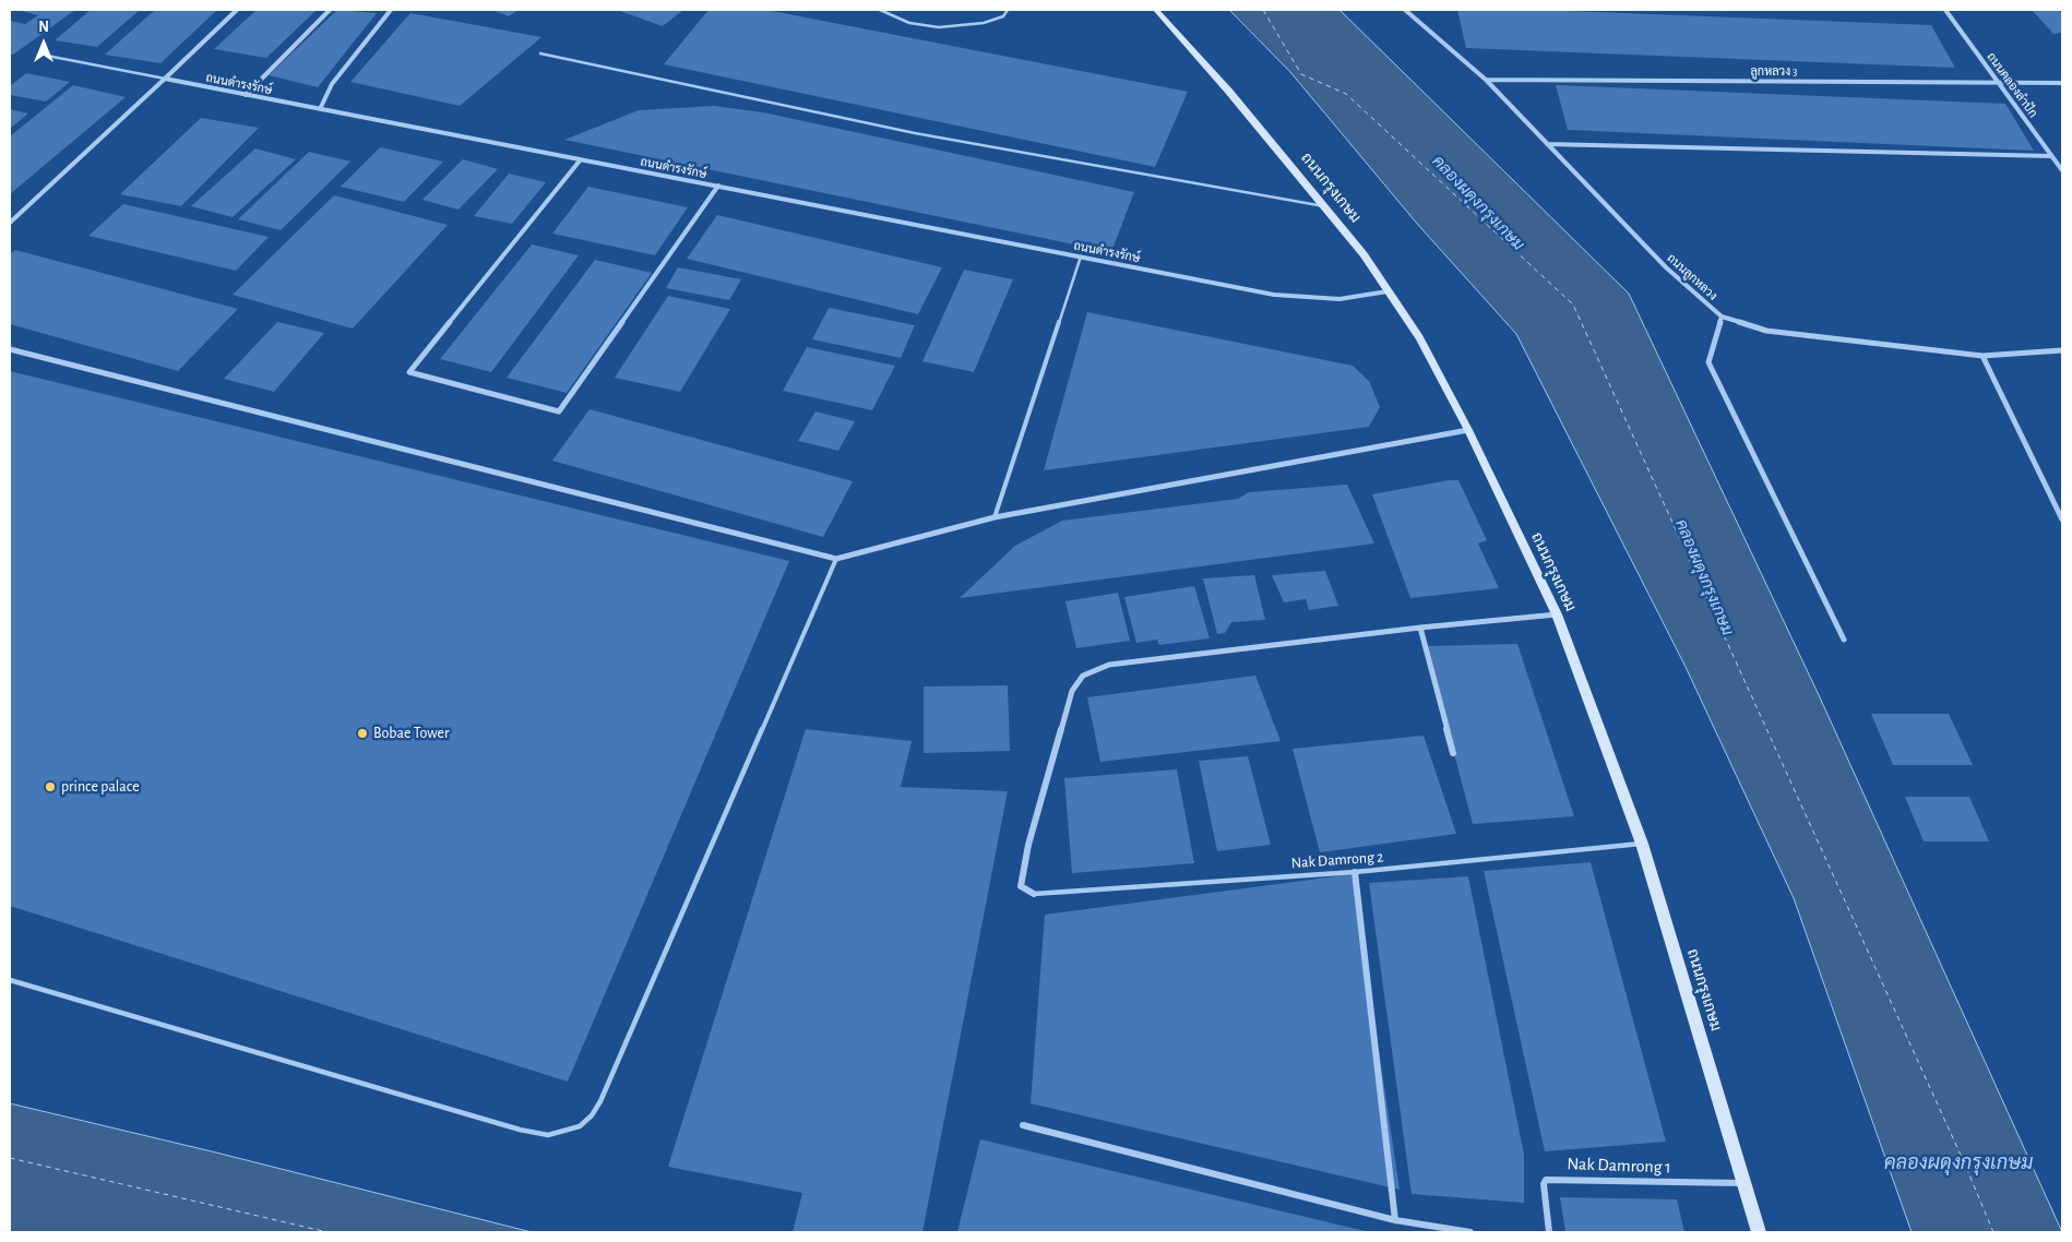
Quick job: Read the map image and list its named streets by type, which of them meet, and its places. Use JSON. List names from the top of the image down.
{
  "streets": {
    "main road": ["ถนนกรุงเกษม"],
    "street": [
      "ลูกหลวง 3",
      "ถนนดำรงรักษ์",
      "ถนนคลองลำปัก",
      "ถนนลูกหลวง",
      "Nak Damrong 1"
    ],
    "lane": ["Nak Damrong 2"]
  },
  "crossings": [
    ["ลูกหลวง 3", "ถนนคลองลำปัก"],
    ["ลูกหลวง 3", "ถนนลูกหลวง"],
    ["ถนนดำรงรักษ์", "ถนนกรุงเกษม"],
    ["ถนนกรุงเกษม", "Nak Damrong 2"],
    ["ถนนกรุงเกษม", "Nak Damrong 1"]
  ],
  "water": ["คลองผดุงกรุงเกษม"],
  "places": ["Bobae Tower", "prince palace"],
  "north": "top"
}
